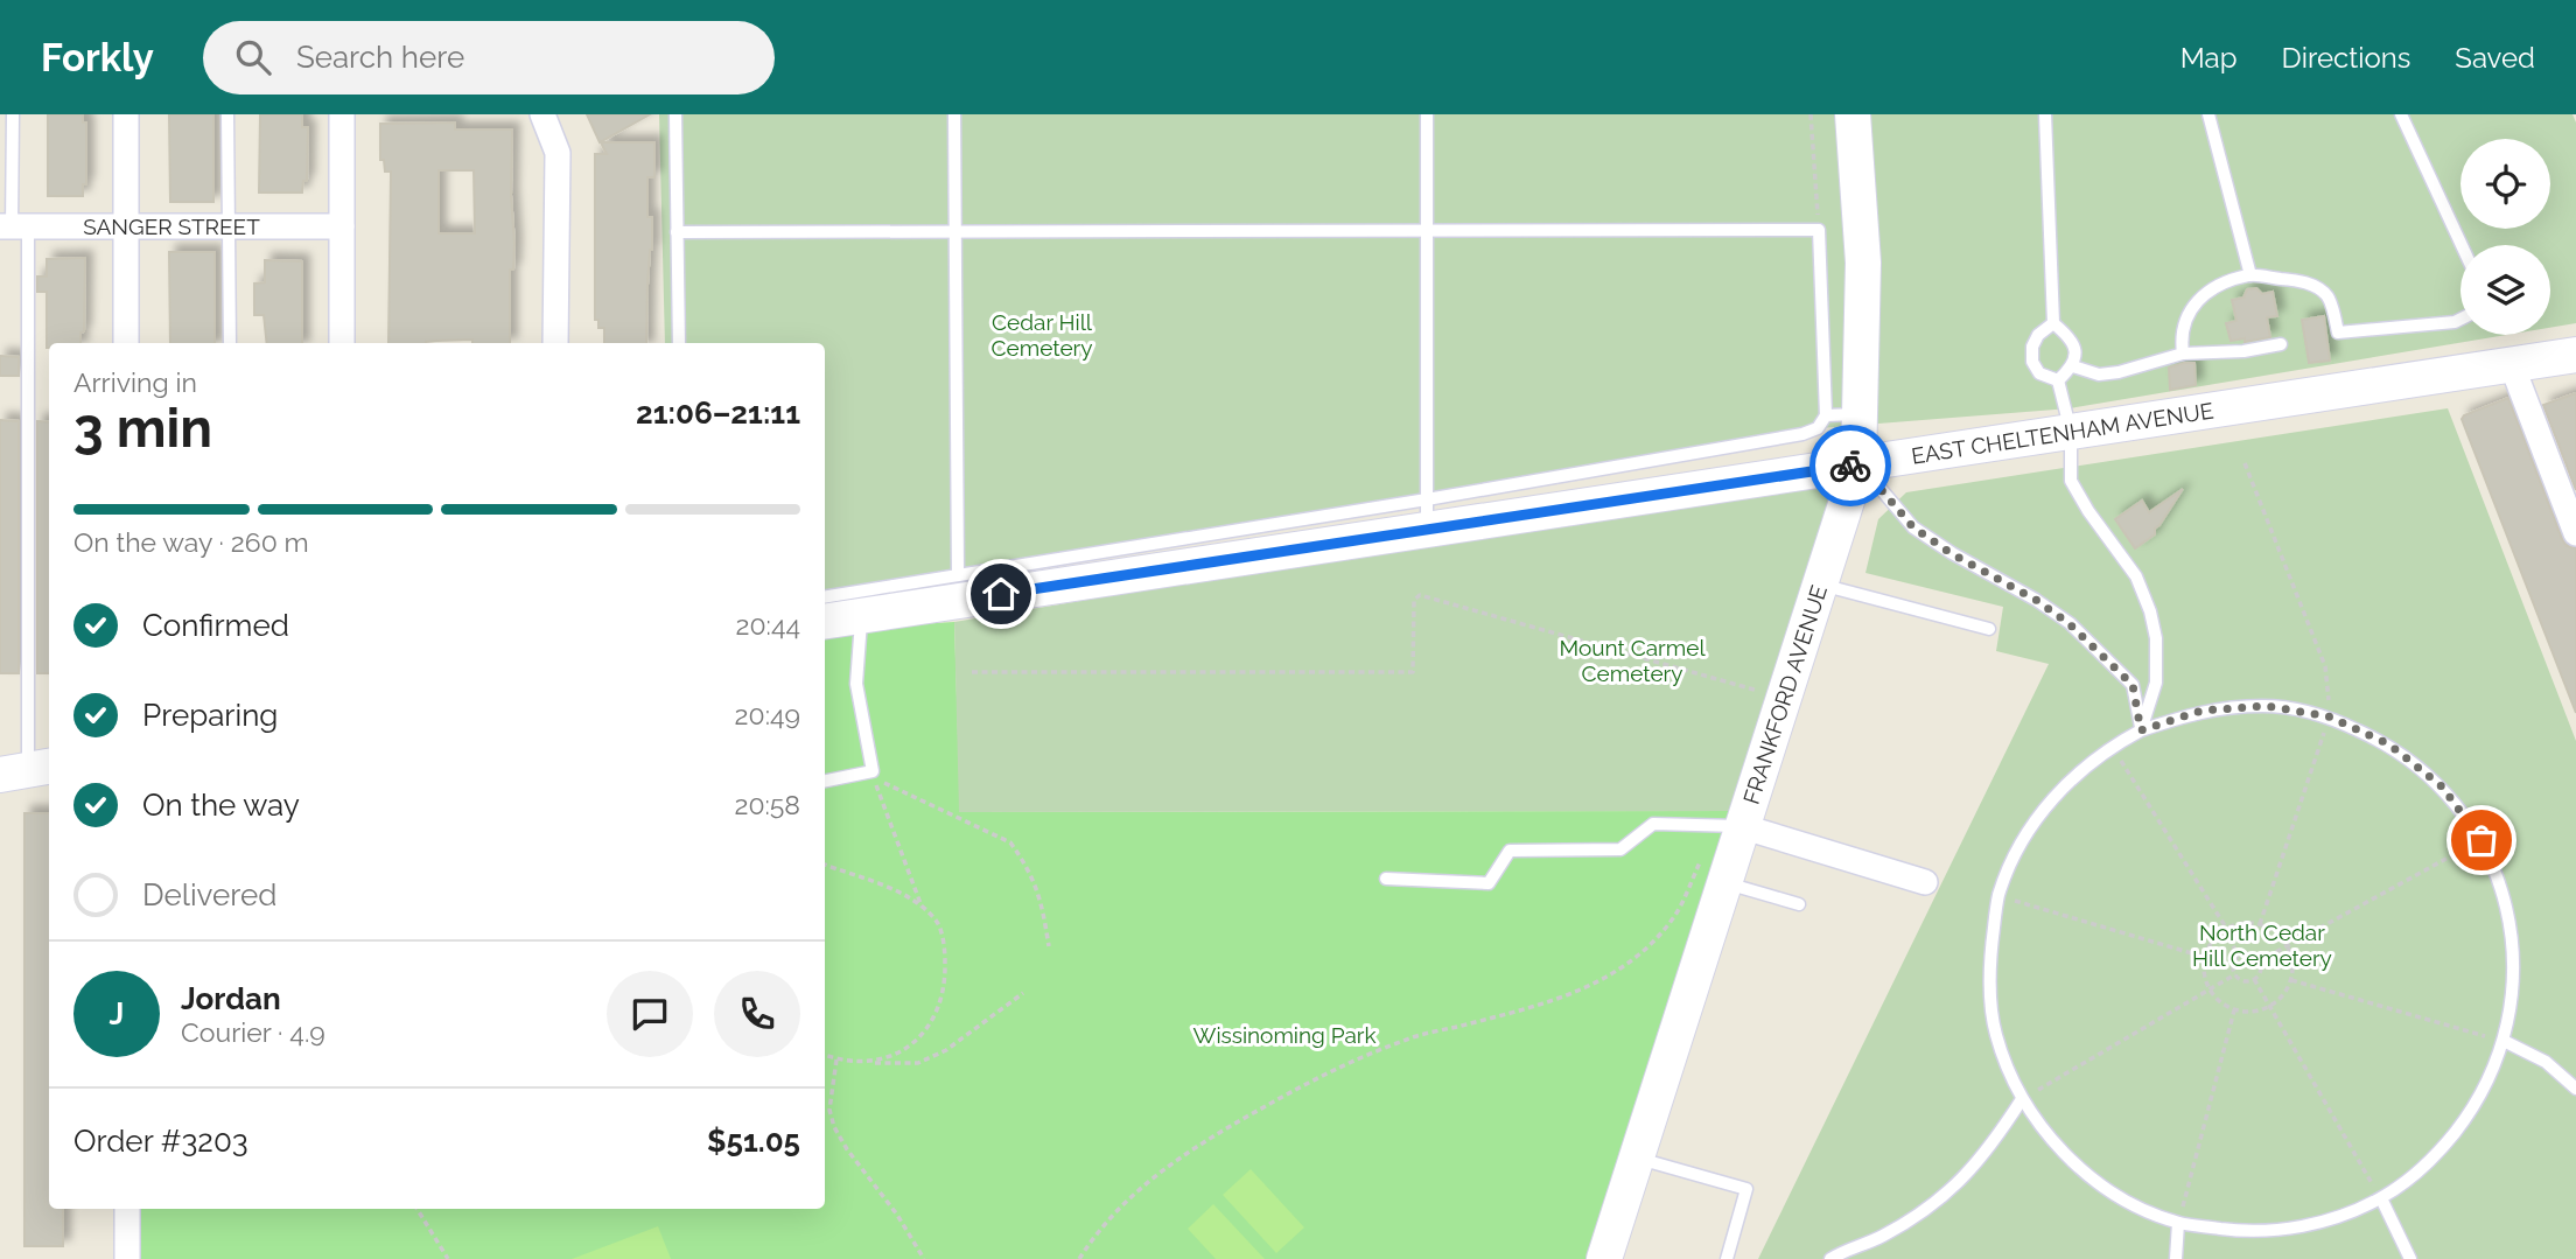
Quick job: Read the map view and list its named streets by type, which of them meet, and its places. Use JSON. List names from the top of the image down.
{
  "streets": {
    "street": ["SANGER STREET", "EAST CHELTENHAM AVENUE", "FRANKFORD AVENUE"]
  },
  "crossings": [
    ["EAST CHELTENHAM AVENUE", "FRANKFORD AVENUE"]
  ],
  "parks": [
    "Cedar Hill Cemetery",
    "Mount Carmel Cemetery",
    "North Cedar Hill Cemetery",
    "Wissinoming Park"
  ],
  "page": {
    "header": "Forkly",
    "search": "Search here",
    "nav": ["Map", "Directions", "Saved"],
    "heading": ["3 min", "Arriving in", "21:06–21:11"],
    "panel": [
      "Jordan",
      "Courier · 4.9",
      "Order #3203",
      "$51.05"
    ],
    "bar": "On the way · 260 m",
    "list": [
      ["Confirmed", "20:44"],
      ["Preparing", "20:49"],
      ["On the way", "20:58"],
      "Delivered"
    ],
    "round": "J"
  }
}
